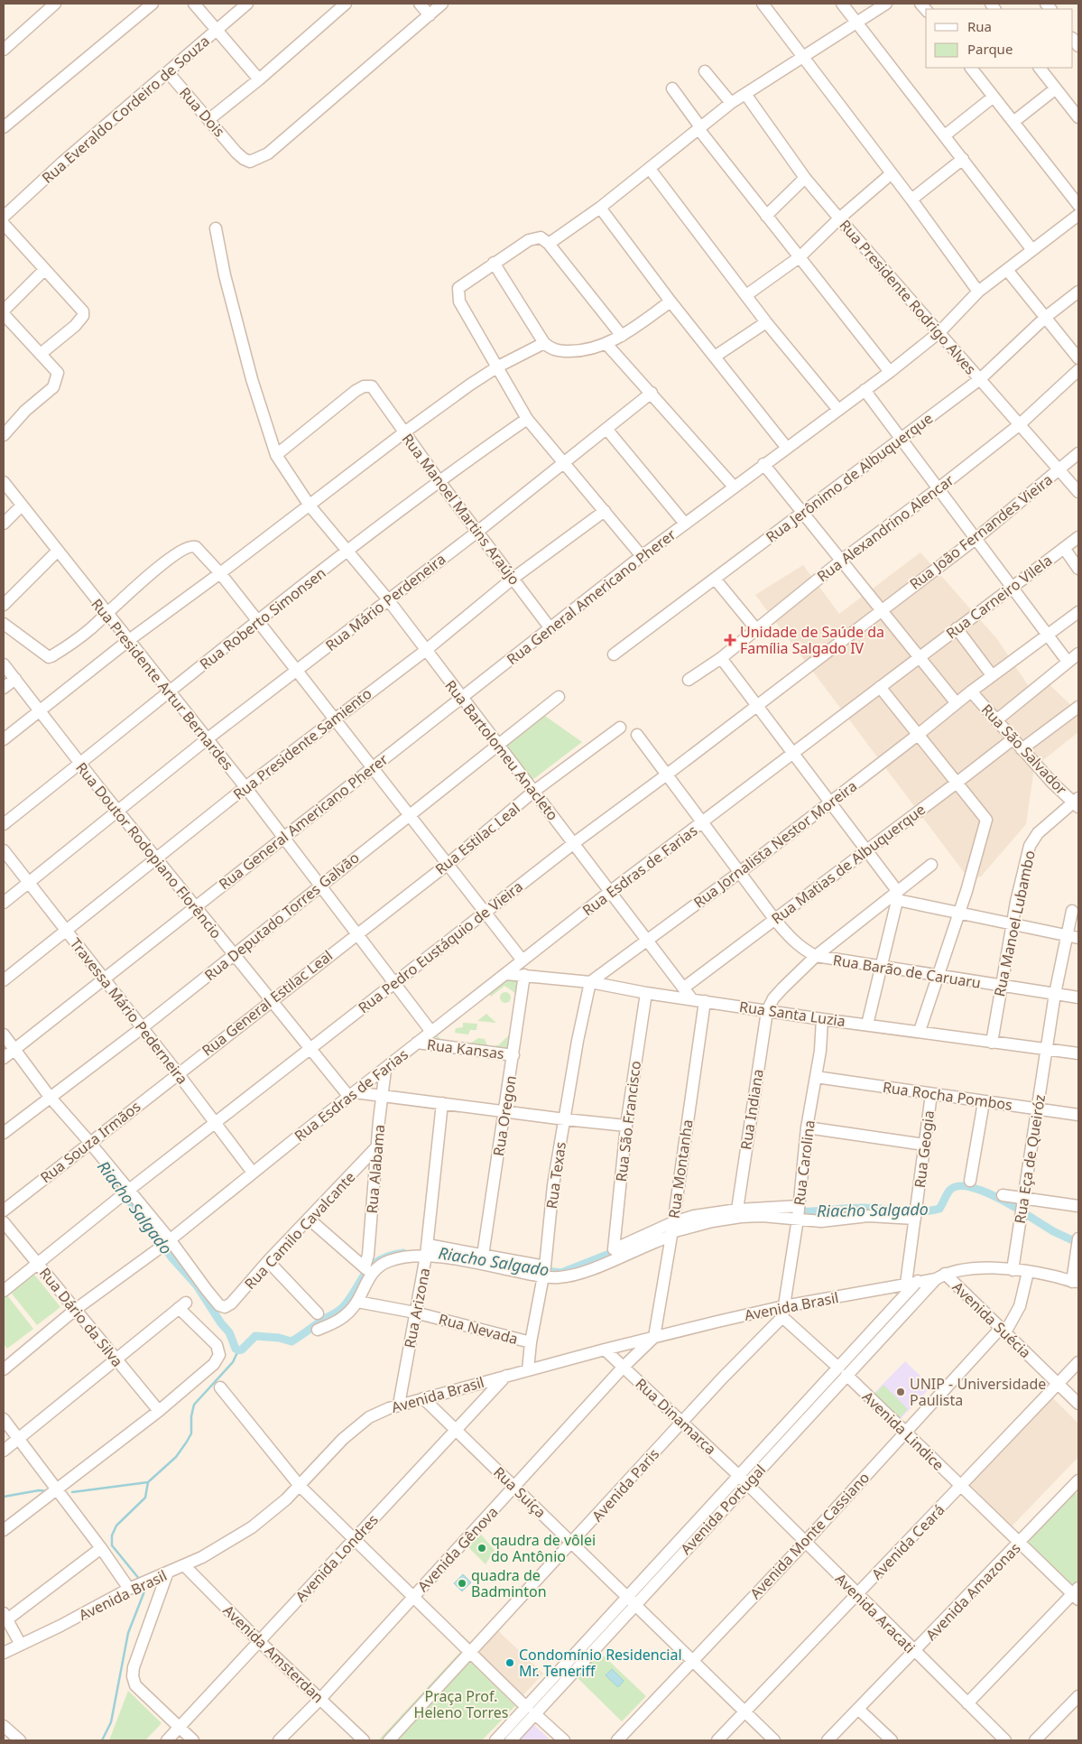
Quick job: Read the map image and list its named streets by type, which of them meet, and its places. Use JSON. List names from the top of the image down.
{
  "streets": {
    "street": [
      "Rua Everaldo Cordeiro de Souza",
      "Rua Dois",
      "Rua Presidente Rodrigo Alves",
      "Rua Jerônimo de Albuquerque",
      "Rua Manoel Martins Araújo",
      "Rua Alexandrino Alencar",
      "Rua João Fernandes Vieira",
      "Rua General Americano Pherer",
      "Rua Carneiro Vilela",
      "Rua Mário Perdeneira",
      "Rua Roberto Simonsen",
      "Rua Presidente Artur Bernardes",
      "Rua Presidente Samiento",
      "Rua São Salvador",
      "Rua Bartolomeu Anacleto",
      "Rua Estilac Leal",
      "Rua Jornalista Nestor Moreira",
      "Rua Doutor Rodopiano Florêncio",
      "Rua Matias de Albuquerque",
      "Rua Esdras de Farias",
      "Rua Deputado Torres Galvão",
      "Rua Manoel Lubambo",
      "Rua Pedro Eustáquio de Vieira",
      "Rua Barão de Caruaru",
      "Rua General Estilac Leal",
      "Travessa Mário Pederneira",
      "Rua Santa Luzia",
      "Rua Kansas",
      "Rua Rocha Pombos",
      "Rua Indiana",
      "Rua Oregon",
      "Rua São Francisco",
      "Rua Souza Irmãos",
      "Rua Geogia",
      "Rua Eça de Queiróz",
      "Rua Carolina",
      "Rua Alabama",
      "Rua Montanha",
      "Rua Texas",
      "Rua Camilo Cavalcante",
      "Avenida Brasil",
      "Rua Arizona",
      "Rua Dário da Silva",
      "Avenida Suécia",
      "Rua Nevada",
      "Rua Dinamarca",
      "Avenida Lindice",
      "Avenida Paris",
      "Rua Suíça",
      "Avenida Portugal",
      "Avenida Monte Cassiano",
      "Avenida Ceará",
      "Avenida Gênova",
      "Avenida Londres",
      "Avenida Amazonas",
      "Avenida Aracati",
      "Avenida Amsterdan"
    ]
  },
  "crossings": [
    ["Rua Everaldo Cordeiro de Souza", "Rua Dois"],
    ["Rua Presidente Rodrigo Alves", "Rua Jerônimo de Albuquerque"],
    ["Rua Presidente Rodrigo Alves", "Rua Alexandrino Alencar"],
    ["Rua Presidente Rodrigo Alves", "Rua João Fernandes Vieira"],
    ["Rua Presidente Rodrigo Alves", "Rua General Americano Pherer"],
    ["Rua Manoel Martins Araújo", "Rua General Americano Pherer"],
    ["Rua Manoel Martins Araújo", "Rua Mário Perdeneira"],
    ["Rua Manoel Martins Araújo", "Rua Roberto Simonsen"],
    ["Rua Manoel Martins Araújo", "Rua Presidente Samiento"],
    ["Rua Manoel Martins Araújo", "Rua Bartolomeu Anacleto"],
    ["Rua João Fernandes Vieira", "Rua Pedro Eustáquio de Vieira"],
    ["Rua General Americano Pherer", "Rua Presidente Artur Bernardes"],
    ["Rua General Americano Pherer", "Rua Bartolomeu Anacleto"],
    ["Rua General Americano Pherer", "Rua Doutor Rodopiano Florêncio"],
    ["Rua General Americano Pherer", "Travessa Mário Pederneira"],
    ["Rua Carneiro Vilela", "Rua Esdras de Farias"],
    ["Rua Mário Perdeneira", "Rua Presidente Artur Bernardes"],
    ["Rua Mário Perdeneira", "Rua Bartolomeu Anacleto"],
    ["Rua Mário Perdeneira", "Rua Doutor Rodopiano Florêncio"],
    ["Rua Mário Perdeneira", "Travessa Mário Pederneira"],
    ["Rua Roberto Simonsen", "Rua Presidente Artur Bernardes"],
    ["Rua Roberto Simonsen", "Rua Bartolomeu Anacleto"],
    ["Rua Roberto Simonsen", "Rua Doutor Rodopiano Florêncio"],
    ["Rua Presidente Artur Bernardes", "Rua Presidente Samiento"],
    ["Rua Presidente Artur Bernardes", "Rua Estilac Leal"],
    ["Rua Presidente Artur Bernardes", "Rua Esdras de Farias"],
    ["Rua Presidente Artur Bernardes", "Rua Deputado Torres Galvão"],
    ["Rua Presidente Artur Bernardes", "Rua Pedro Eustáquio de Vieira"],
    ["Rua Presidente Artur Bernardes", "Rua General Estilac Leal"],
    ["Rua Presidente Samiento", "Rua Bartolomeu Anacleto"],
    ["Rua Presidente Samiento", "Rua Doutor Rodopiano Florêncio"],
    ["Rua Presidente Samiento", "Travessa Mário Pederneira"],
    ["Rua São Salvador", "Rua Jornalista Nestor Moreira"],
    ["Rua São Salvador", "Rua Matias de Albuquerque"],
    ["Rua São Salvador", "Rua Manoel Lubambo"],
    ["Rua Bartolomeu Anacleto", "Rua Estilac Leal"],
    ["Rua Bartolomeu Anacleto", "Rua Jornalista Nestor Moreira"],
    ["Rua Bartolomeu Anacleto", "Rua Matias de Albuquerque"],
    ["Rua Bartolomeu Anacleto", "Rua Esdras de Farias"],
    ["Rua Bartolomeu Anacleto", "Rua Deputado Torres Galvão"],
    ["Rua Bartolomeu Anacleto", "Rua Pedro Eustáquio de Vieira"],
    ["Rua Bartolomeu Anacleto", "Rua Santa Luzia"],
    ["Rua Estilac Leal", "Rua General Estilac Leal"],
    ["Rua Jornalista Nestor Moreira", "Rua Santa Luzia"],
    ["Rua Jornalista Nestor Moreira", "Rua Texas"],
    ["Rua Doutor Rodopiano Florêncio", "Rua Esdras de Farias"],
    ["Rua Doutor Rodopiano Florêncio", "Rua Deputado Torres Galvão"],
    ["Rua Doutor Rodopiano Florêncio", "Rua Pedro Eustáquio de Vieira"],
    ["Rua Doutor Rodopiano Florêncio", "Rua General Estilac Leal"],
    ["Rua Esdras de Farias", "Travessa Mário Pederneira"],
    ["Rua Esdras de Farias", "Rua Santa Luzia"],
    ["Rua Esdras de Farias", "Rua Kansas"],
    ["Rua Esdras de Farias", "Rua Alabama"],
    ["Rua Esdras de Farias", "Rua Camilo Cavalcante"],
    ["Rua Esdras de Farias", "Rua Dário da Silva"],
    ["Rua Deputado Torres Galvão", "Travessa Mário Pederneira"],
    ["Rua Manoel Lubambo", "Rua Barão de Caruaru"],
    ["Rua Manoel Lubambo", "Rua Santa Luzia"],
    ["Rua Pedro Eustáquio de Vieira", "Travessa Mário Pederneira"],
    ["Rua Pedro Eustáquio de Vieira", "Rua Dário da Silva"],
    ["Rua Barão de Caruaru", "Rua Eça de Queiróz"],
    ["Rua General Estilac Leal", "Travessa Mário Pederneira"],
    ["Rua General Estilac Leal", "Rua Souza Irmãos"],
    ["Travessa Mário Pederneira", "Rua Souza Irmãos"],
    ["Rua Santa Luzia", "Rua Indiana"],
    ["Rua Santa Luzia", "Rua Oregon"],
    ["Rua Santa Luzia", "Rua São Francisco"],
    ["Rua Santa Luzia", "Rua Eça de Queiróz"],
    ["Rua Santa Luzia", "Rua Carolina"],
    ["Rua Santa Luzia", "Rua Montanha"],
    ["Rua Santa Luzia", "Rua Texas"],
    ["Rua Kansas", "Rua Oregon"],
    ["Rua Rocha Pombos", "Rua Geogia"],
    ["Rua Rocha Pombos", "Rua Eça de Queiróz"],
    ["Rua Rocha Pombos", "Rua Carolina"],
    ["Rua São Francisco", "Rua Montanha"],
    ["Rua Geogia", "Avenida Brasil"],
    ["Rua Eça de Queiróz", "Avenida Brasil"],
    ["Rua Carolina", "Avenida Brasil"],
    ["Rua Carolina", "Avenida Lindice"],
    ["Rua Carolina", "Avenida Paris"],
    ["Rua Alabama", "Rua Camilo Cavalcante"],
    ["Rua Montanha", "Avenida Brasil"],
    ["Rua Montanha", "Avenida Gênova"],
    ["Rua Texas", "Avenida Brasil"],
    ["Rua Texas", "Rua Nevada"],
    ["Avenida Brasil", "Rua Arizona"],
    ["Avenida Brasil", "Avenida Suécia"],
    ["Avenida Brasil", "Rua Dinamarca"],
    ["Avenida Brasil", "Avenida Lindice"],
    ["Avenida Brasil", "Avenida Paris"],
    ["Avenida Brasil", "Rua Suíça"],
    ["Avenida Brasil", "Avenida Portugal"],
    ["Avenida Brasil", "Avenida Monte Cassiano"],
    ["Avenida Brasil", "Avenida Gênova"],
    ["Avenida Brasil", "Avenida Londres"],
    ["Avenida Brasil", "Avenida Amsterdan"],
    ["Rua Arizona", "Rua Nevada"],
    ["Avenida Suécia", "Avenida Portugal"],
    ["Avenida Suécia", "Avenida Monte Cassiano"],
    ["Avenida Suécia", "Avenida Ceará"],
    ["Rua Dinamarca", "Avenida Paris"],
    ["Rua Dinamarca", "Avenida Portugal"],
    ["Rua Dinamarca", "Avenida Gênova"],
    ["Rua Dinamarca", "Avenida Aracati"],
    ["Avenida Lindice", "Avenida Paris"],
    ["Avenida Lindice", "Avenida Portugal"],
    ["Avenida Lindice", "Avenida Monte Cassiano"],
    ["Avenida Lindice", "Avenida Ceará"],
    ["Avenida Lindice", "Avenida Amazonas"],
    ["Avenida Paris", "Rua Suíça"],
    ["Rua Suíça", "Avenida Portugal"],
    ["Rua Suíça", "Avenida Monte Cassiano"],
    ["Rua Suíça", "Avenida Ceará"],
    ["Rua Suíça", "Avenida Gênova"],
    ["Rua Suíça", "Avenida Londres"],
    ["Avenida Portugal", "Avenida Aracati"],
    ["Avenida Monte Cassiano", "Avenida Aracati"],
    ["Avenida Ceará", "Avenida Aracati"],
    ["Avenida Gênova", "Avenida Amsterdan"],
    ["Avenida Londres", "Avenida Amsterdan"],
    ["Avenida Amazonas", "Avenida Aracati"]
  ],
  "water": ["Riacho Salgado"],
  "parks": ["Praça Prof. Heleno Torres"],
  "places": {
    "health": ["Unidade de Saúde da Família Salgado IV"],
    "other": [
      "UNIP - Universidade Paulista",
      "qaudra de vôlei do Antônio",
      "quadra de Badminton",
      "Condomínio Residencial Mr. Teneriff"
    ]
  },
  "legend": ["Rua", "Parque"]
}
